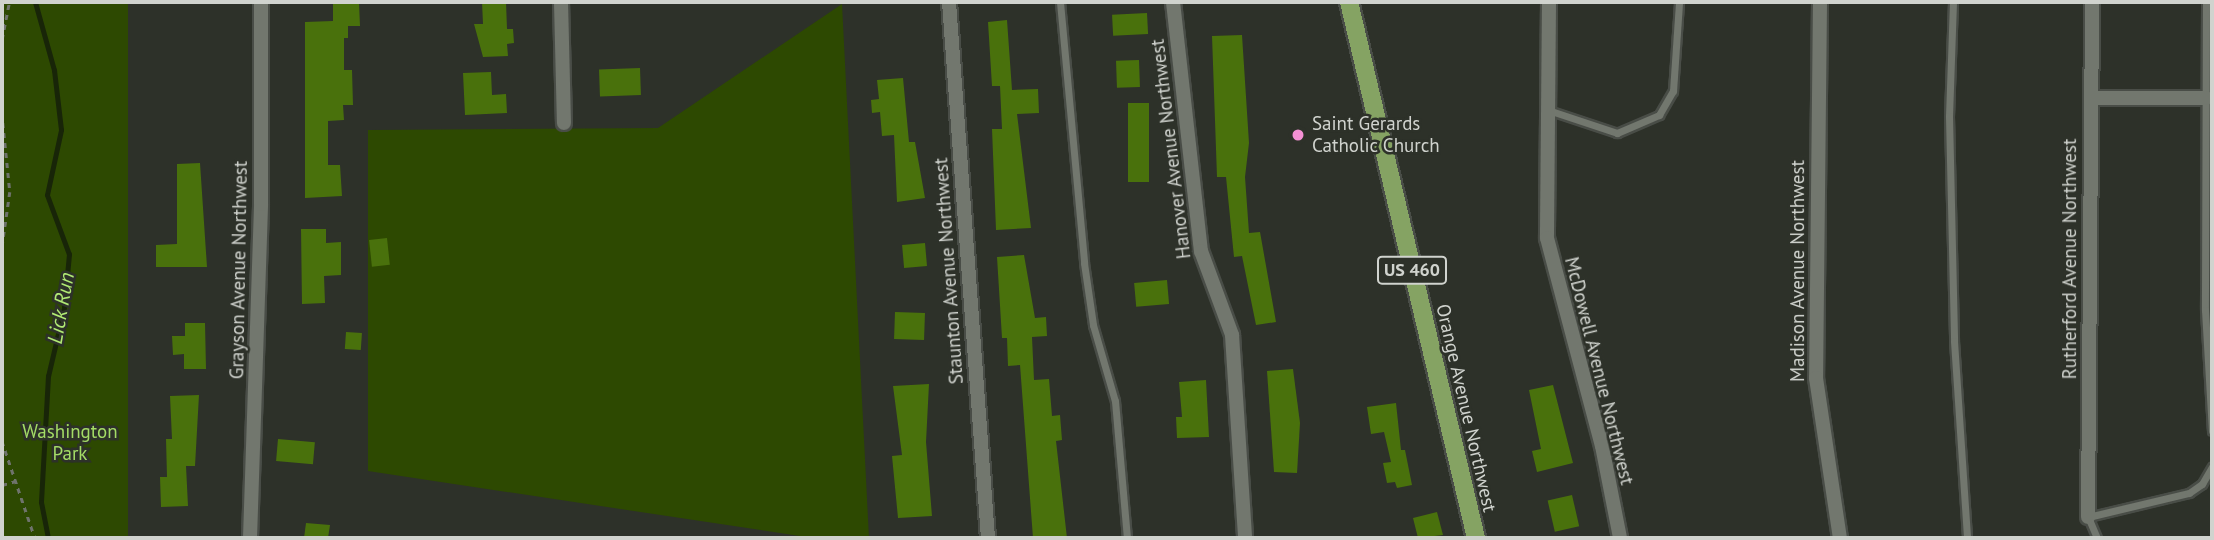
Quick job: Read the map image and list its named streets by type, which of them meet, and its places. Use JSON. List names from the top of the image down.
{
  "streets": {
    "main road": ["US 460", "Orange Avenue Northwest"],
    "street": [
      "Hanover Avenue Northwest",
      "Rutherford Avenue Northwest",
      "Grayson Avenue Northwest",
      "Staunton Avenue Northwest",
      "Madison Avenue Northwest",
      "McDowell Avenue Northwest"
    ]
  },
  "water": ["Lick Run"],
  "parks": ["Washington Park"],
  "places": ["Saint Gerards Catholic Church"]
}
